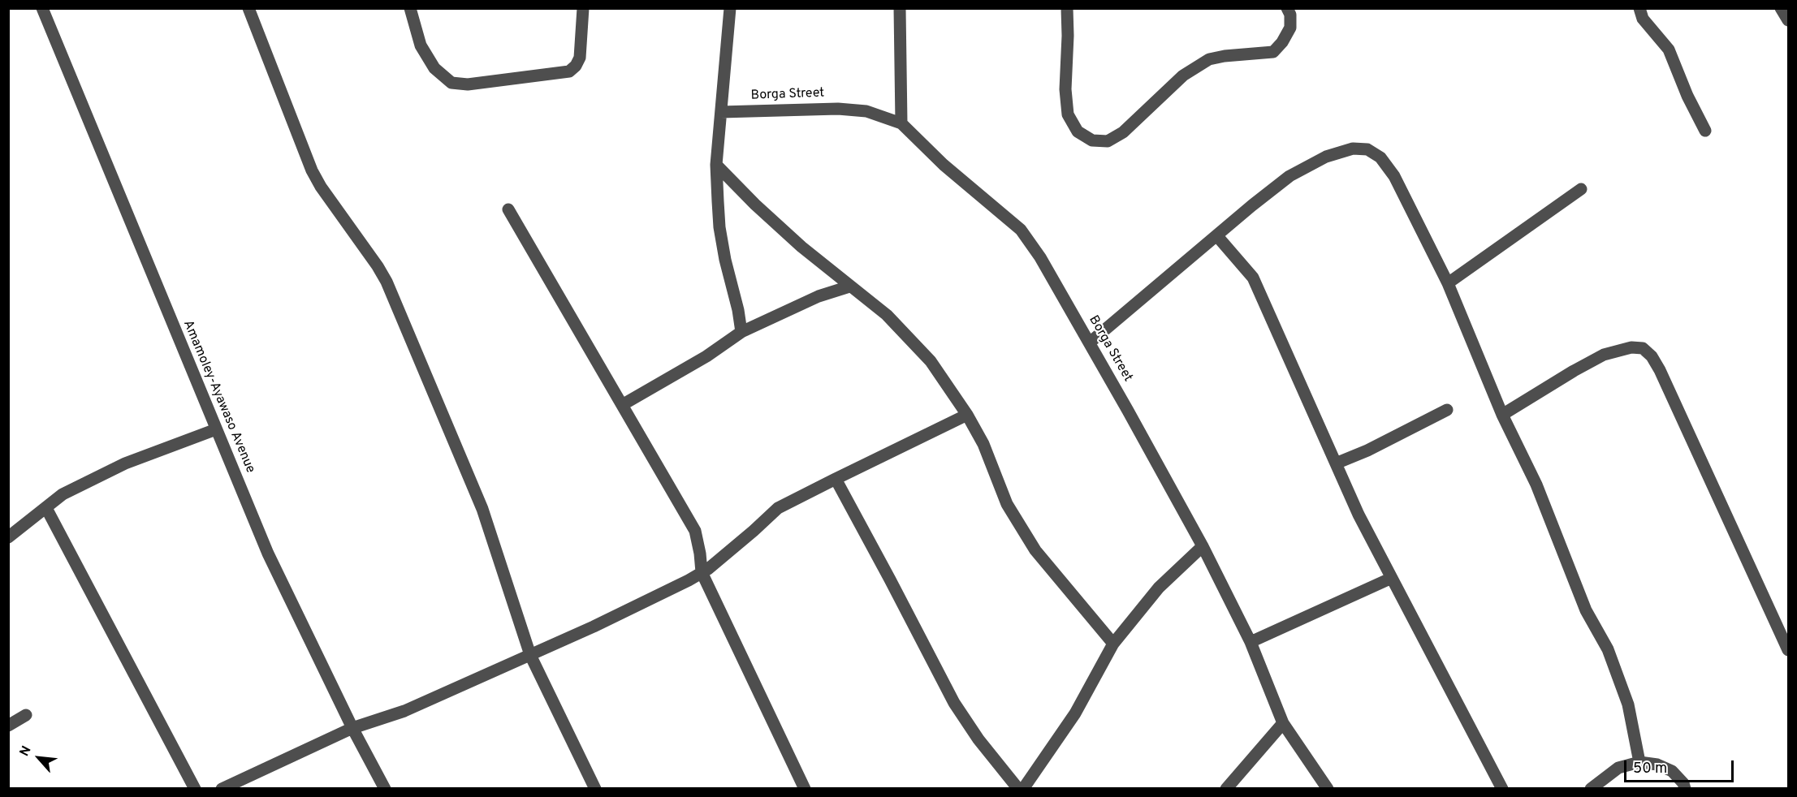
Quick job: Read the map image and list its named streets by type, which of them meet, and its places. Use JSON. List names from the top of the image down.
{
  "streets": {
    "street": ["Borga Street", "Amamoley-Ayawaso Avenue"]
  },
  "scale_bar": "50 m",
  "north": "top left"
}
